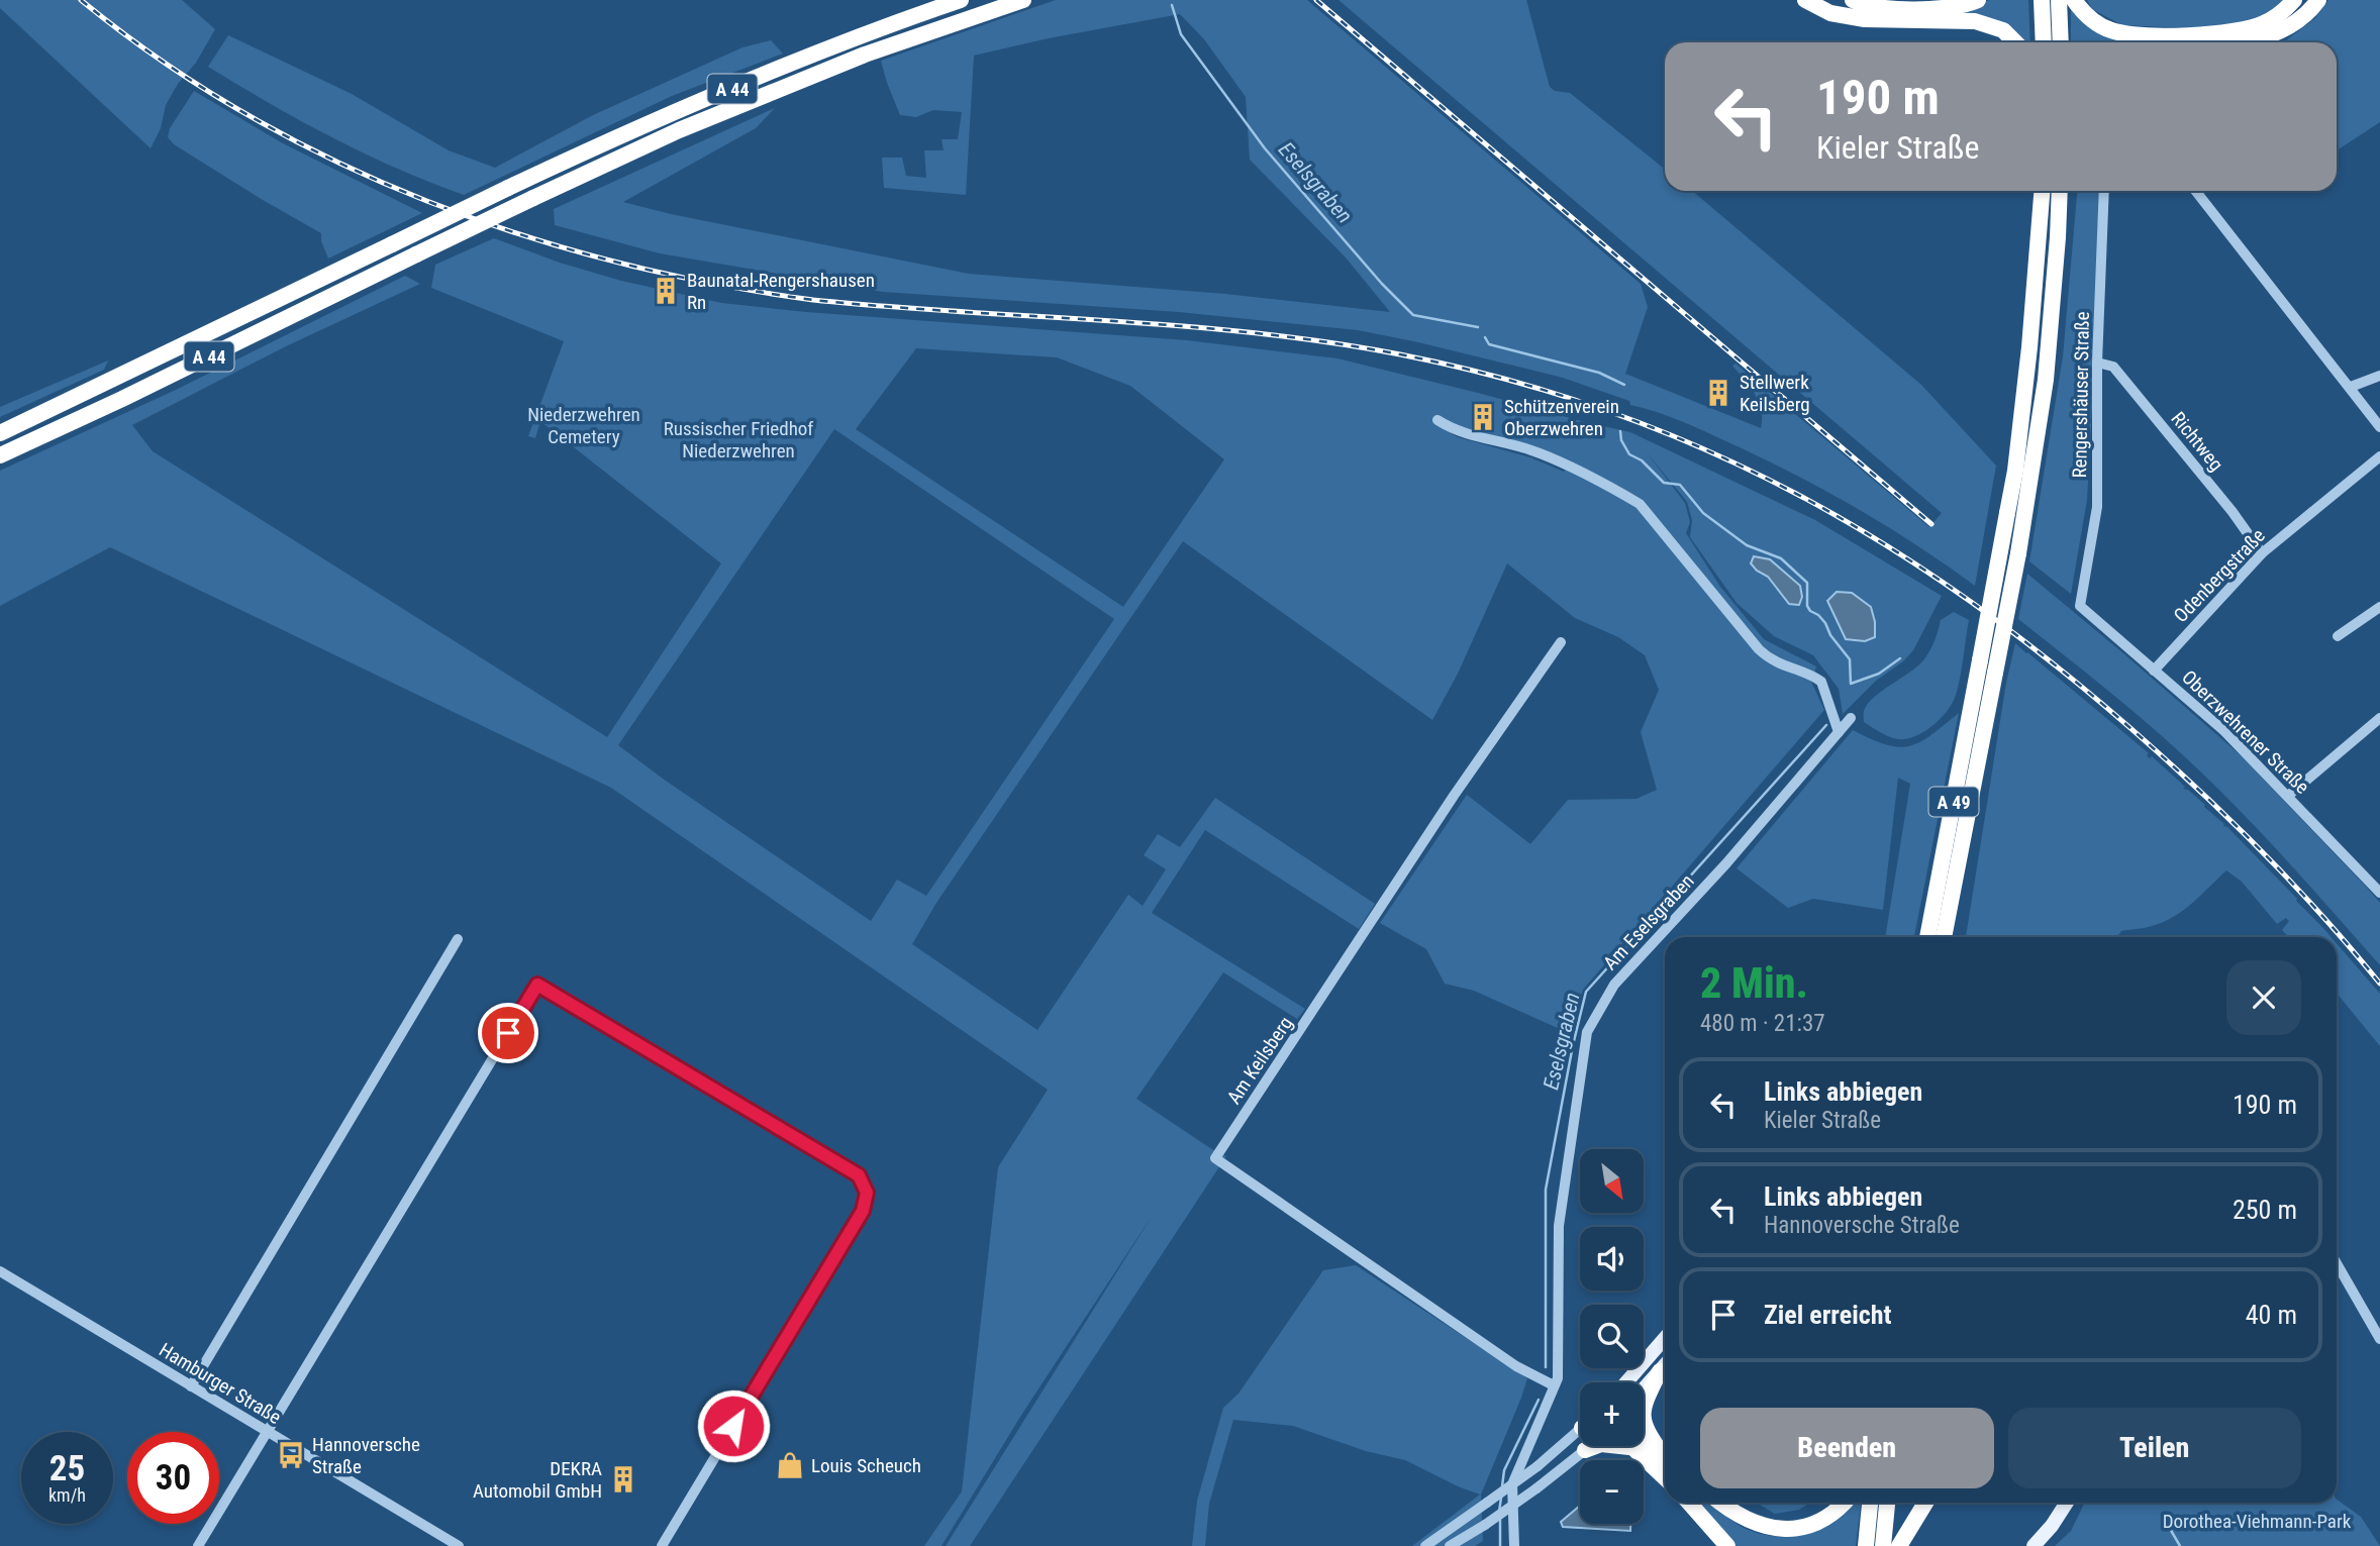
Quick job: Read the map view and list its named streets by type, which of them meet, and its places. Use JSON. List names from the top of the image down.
{
  "streets": {
    "highway": ["A 44", "A 49"],
    "street": [
      "Rengershäuser Straße",
      "Richtweg",
      "Odenbergstraße",
      "Oberzwehrener Straße",
      "Am Eselsgraben",
      "Am Keilsberg",
      "Hamburger Straße"
    ]
  },
  "crossings": [
    ["Rengershäuser Straße", "Richtweg"],
    ["Rengershäuser Straße", "Oberzwehrener Straße"],
    ["Richtweg", "Odenbergstraße"],
    ["Odenbergstraße", "Oberzwehrener Straße"],
    ["Am Eselsgraben", "Am Keilsberg"]
  ],
  "water": ["Eselsgraben"],
  "parks": ["Niederzwehren Cemetery", "Russischer Friedhof Niederzwehren", "Dorothea-Viehmann-Park"],
  "places": {
    "building": [
      "Baunatal-Rengershausen Rn",
      "Stellwerk Keilsberg",
      "Schützenverein Oberzwehren",
      "DEKRA Automobil GmbH"
    ],
    "bus stop": ["Hannoversche Straße"],
    "shop": ["Louis Scheuch"]
  },
  "north": "bottom right",
  "page": {
    "turn": ["190 m", "Kieler Straße"],
    "heading": ["2 Min.", "480 m · 21:37"],
    "list": [
      {
        "name": "Links abbiegen",
        "note": "Kieler Straße",
        "value": "190 m"
      },
      {
        "name": "Links abbiegen",
        "note": "Hannoversche Straße",
        "value": "250 m"
      },
      {
        "name": "Ziel erreicht",
        "value": "40 m"
      }
    ],
    "map_buttons": ["+", "−"],
    "buttons": ["Beenden", "Teilen"],
    "speed": "25 km/h",
    "limit": "30"
  }
}
